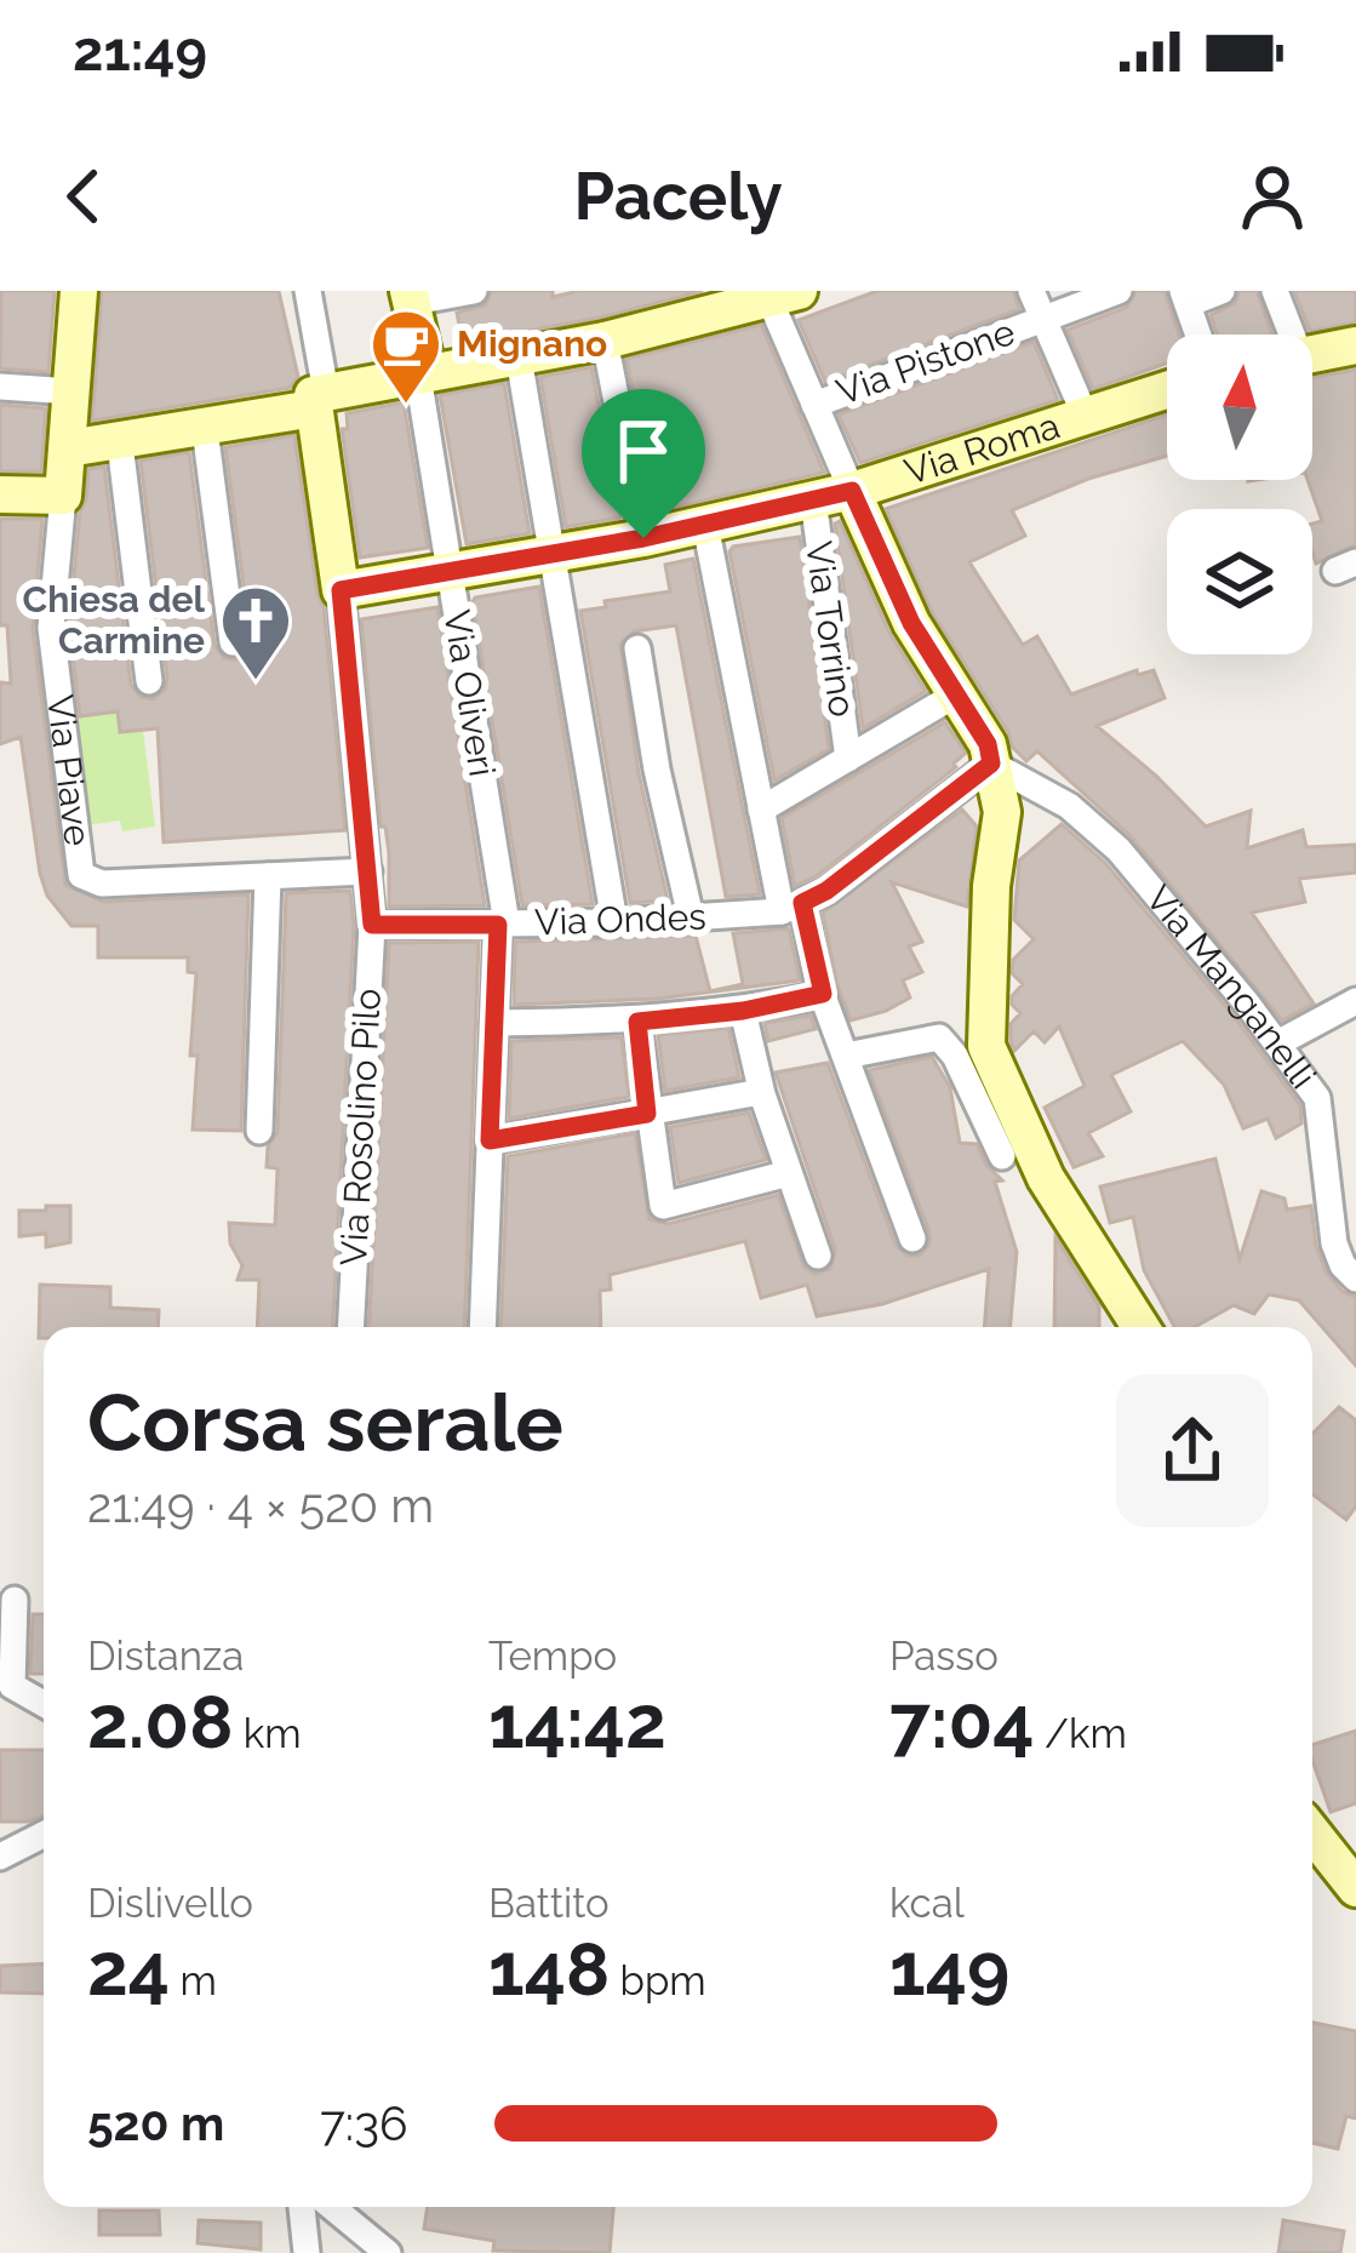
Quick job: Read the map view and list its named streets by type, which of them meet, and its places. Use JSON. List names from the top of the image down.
{
  "streets": {
    "street": [
      "Via Pistone",
      "Via Roma",
      "Via Torrino",
      "Via Oliveri",
      "Via Piave",
      "Via Ondes",
      "Via Manganelli",
      "Via Rosolino Pilo"
    ]
  },
  "crossings": [
    ["Via Roma", "Via Torrino"],
    ["Via Roma", "Via Oliveri"],
    ["Via Roma", "Via Rosolino Pilo"],
    ["Via Oliveri", "Via Ondes"],
    ["Via Piave", "Via Rosolino Pilo"],
    ["Via Ondes", "Via Rosolino Pilo"]
  ],
  "places": {
    "cafe": ["Mignano"],
    "church": ["Chiesa del Carmine"]
  },
  "north": "top",
  "page": {
    "status": "21:49",
    "header": "Pacely",
    "heading": ["Corsa serale", "21:49 · 4 × 520 m"],
    "stats": [
      ["Distanza", "2.08 km"],
      ["Tempo", "14:42"],
      ["Passo", "7:04 /km"],
      ["Dislivello", "24 m"],
      ["Battito", "148 bpm"],
      ["kcal", "149"]
    ],
    "list": [
      {
        "name": "520 m",
        "note": "7:36"
      }
    ]
  }
}
